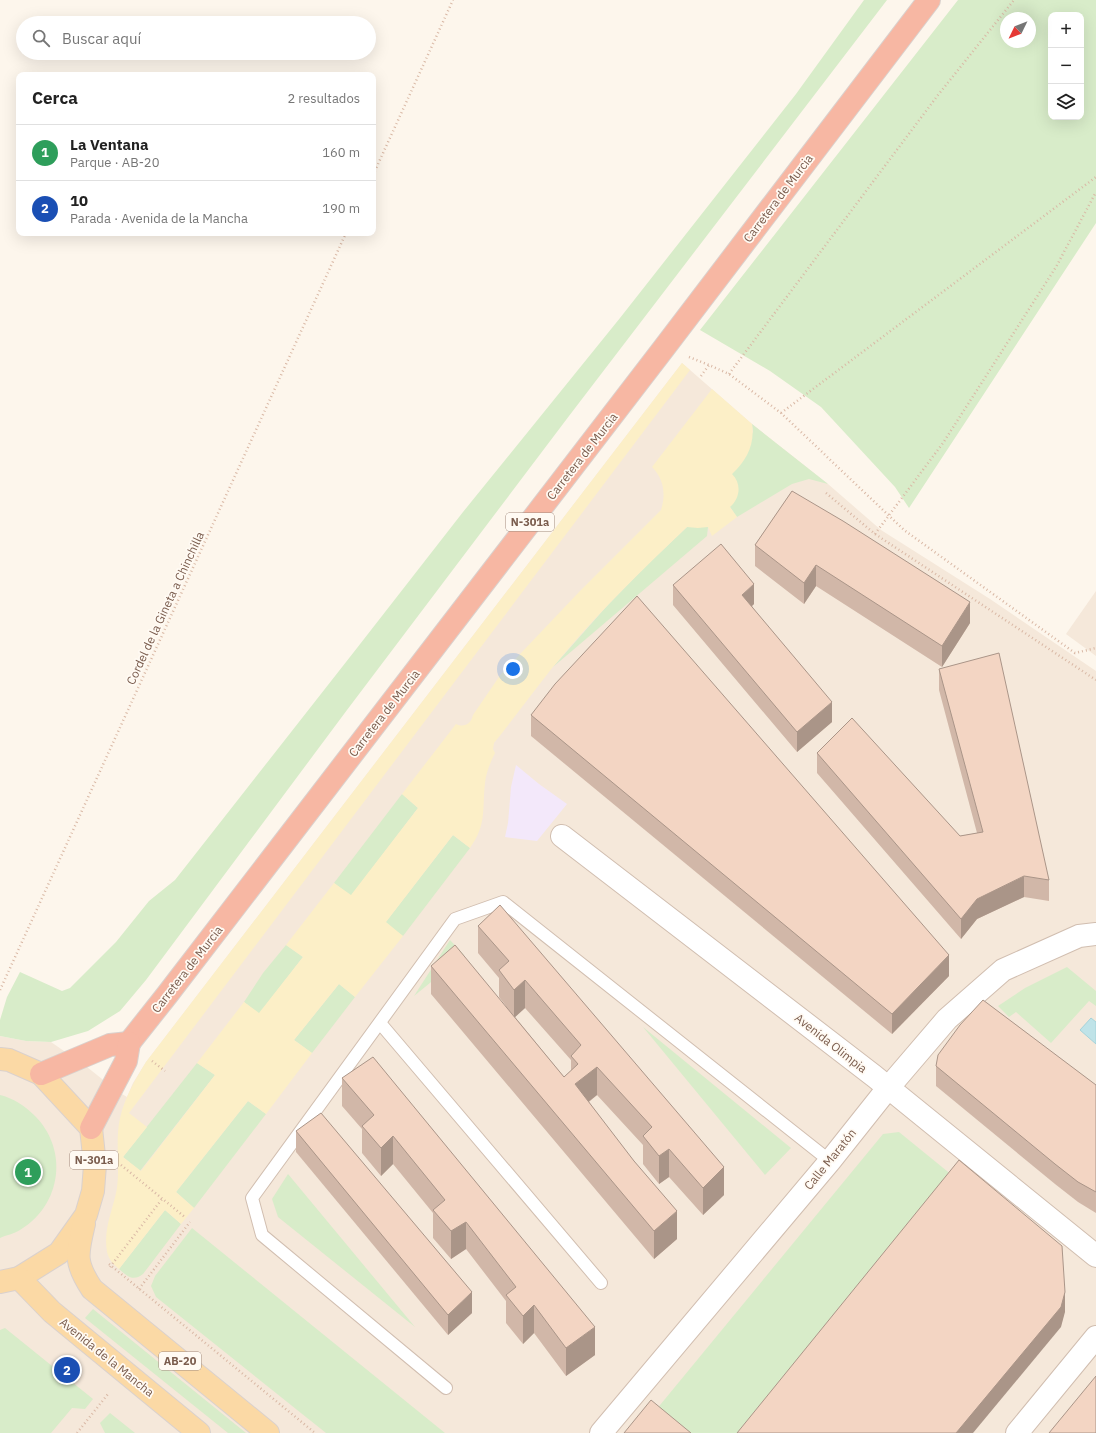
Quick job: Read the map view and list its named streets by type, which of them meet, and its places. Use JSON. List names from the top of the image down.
{
  "streets": {
    "highway": ["Carretera de Murcia", "N-301a"],
    "main road": ["Avenida de la Mancha", "AB-20"],
    "street": ["Avenida Olimpia", "Calle Maratón"],
    "path": ["Cordel de la Gineta a Chinchilla"]
  },
  "crossings": [
    ["N-301a", "Avenida de la Mancha"],
    ["N-301a", "AB-20"],
    ["Avenida Olimpia", "Calle Maratón"]
  ],
  "north": "bottom left",
  "page": {
    "map_buttons": ["+", "−"],
    "search": "Buscar aquí",
    "heading": ["Cerca", "2 resultados"],
    "list": [
      {
        "mark": "1",
        "name": "La Ventana",
        "note": "Parque · AB-20",
        "value": "160 m"
      },
      {
        "mark": "2",
        "name": "10",
        "note": "Parada · Avenida de la Mancha",
        "value": "190 m"
      }
    ],
    "pins": ["1", "2"]
  }
}
